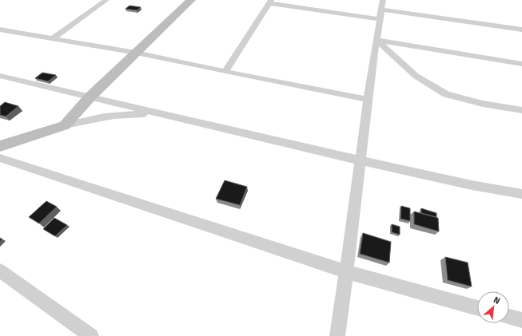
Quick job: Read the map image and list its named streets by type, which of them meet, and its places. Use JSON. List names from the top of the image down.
{
  "north": "top right"
}
